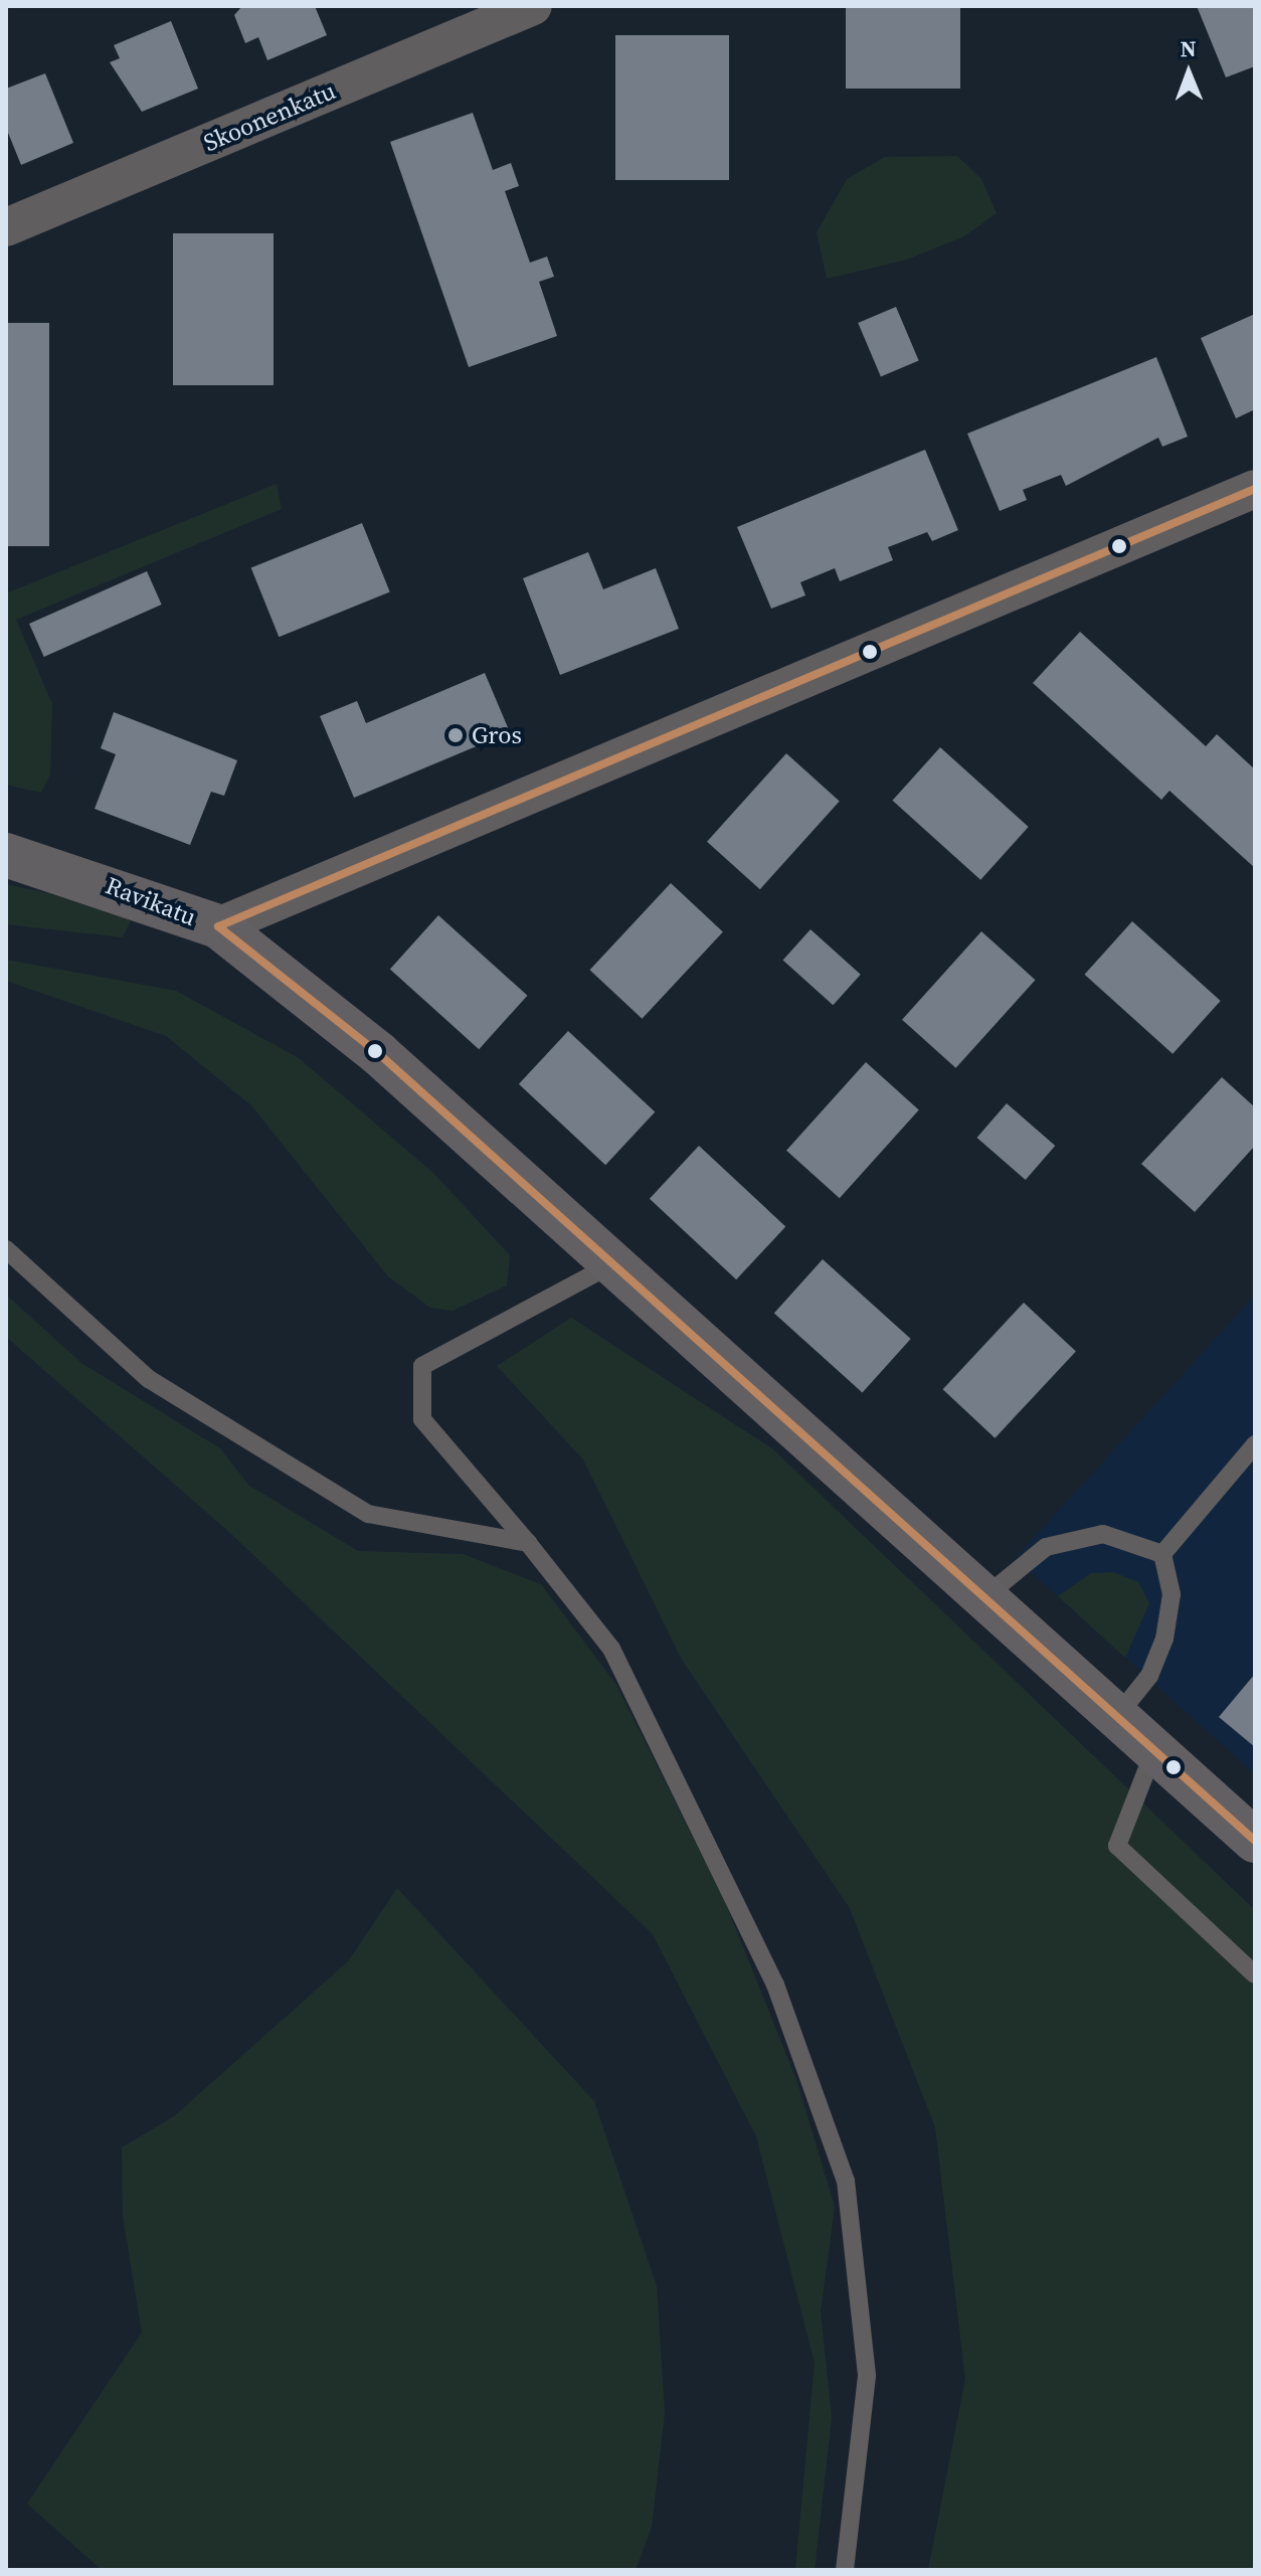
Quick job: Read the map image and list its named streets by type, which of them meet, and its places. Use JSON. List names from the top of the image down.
{
  "streets": {
    "street": ["Skoonenkatu", "Ravikatu"]
  },
  "places": ["Gros"],
  "north": "top"
}
